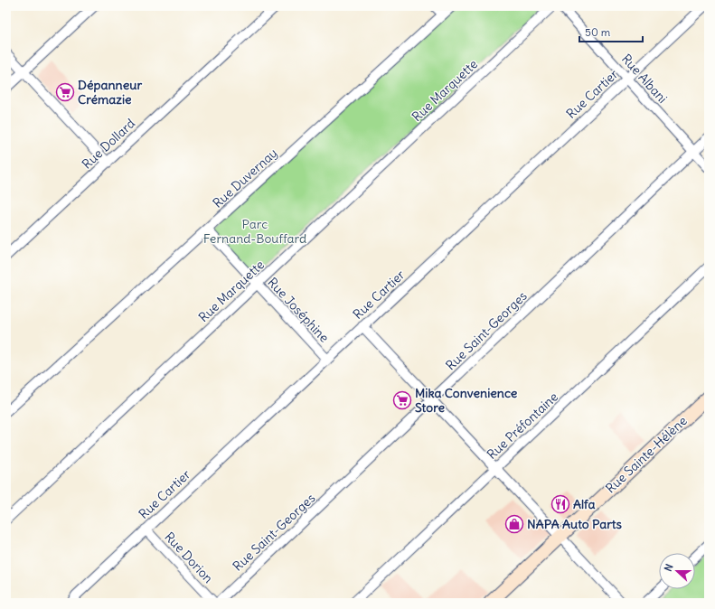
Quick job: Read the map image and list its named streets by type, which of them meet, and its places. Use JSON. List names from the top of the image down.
{
  "streets": {
    "street": [
      "Rue Albani",
      "Rue Marquette",
      "Rue Cartier",
      "Rue Dollard",
      "Rue Duvernay",
      "Rue Joséphine",
      "Rue Saint-Georges",
      "Rue Préfontaine",
      "Rue Sainte-Hélène",
      "Rue Dorion"
    ]
  },
  "crossings": [
    ["Rue Albani", "Rue Cartier"],
    ["Rue Albani", "Rue Saint-Georges"],
    ["Rue Marquette", "Rue Joséphine"],
    ["Rue Cartier", "Rue Joséphine"],
    ["Rue Cartier", "Rue Dorion"],
    ["Rue Duvernay", "Rue Joséphine"]
  ],
  "parks": ["Parc Fernand-Bouffard"],
  "places": {
    "supermarket": ["Dépanneur Crémazie", "Mika Convenience Store"],
    "restaurant": ["Alfa"],
    "shop": ["NAPA Auto Parts"]
  },
  "scale_bar": "50 m",
  "north": "left"
}
